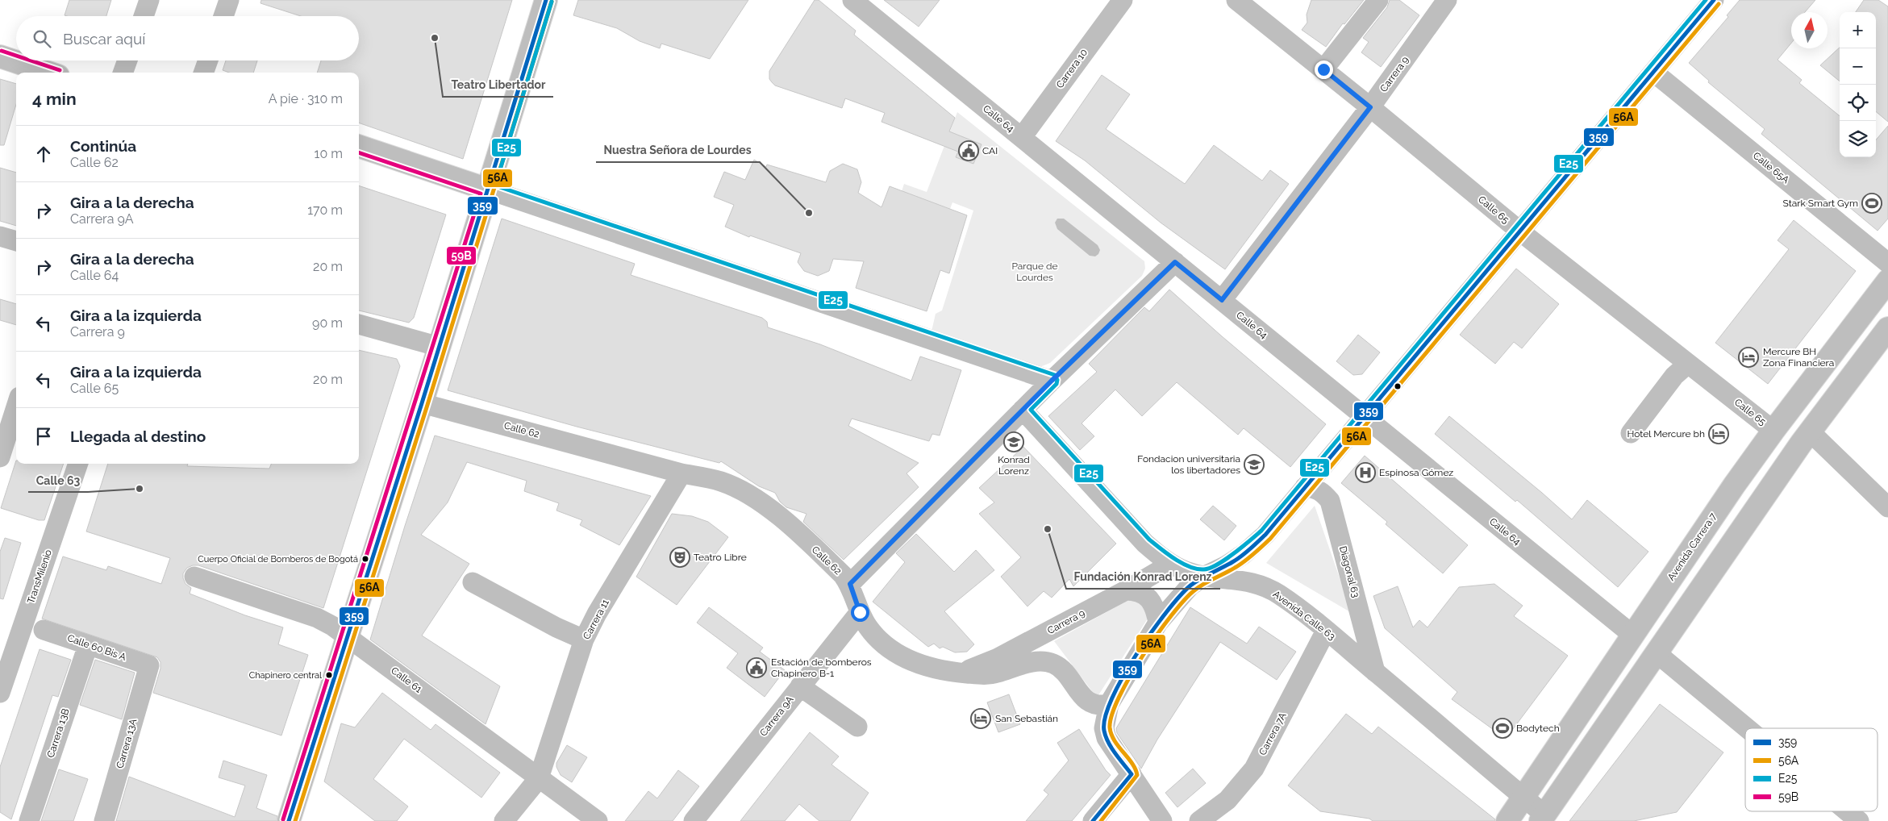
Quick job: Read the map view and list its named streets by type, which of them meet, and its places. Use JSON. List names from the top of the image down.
{
  "streets": {
    "main road": ["Avenida Carrera 7"],
    "street": [
      "Carrera 10",
      "Carrera 9",
      "Calle 64",
      "Calle 65A",
      "Calle 65",
      "Calle 62",
      "Diagonal 63",
      "TransMilenio",
      "Avenida Calle 63",
      "Carrera 11",
      "Calle 60 Bis A",
      "Calle 61",
      "Carrera 9A",
      "Carrera 13B",
      "Carrera 7A",
      "Carrera 13A"
    ]
  },
  "crossings": [
    ["Carrera 10", "Calle 64"],
    ["Carrera 9", "Calle 64"],
    ["Carrera 9", "Calle 65"],
    ["Carrera 9", "Calle 62"],
    ["Carrera 9", "Avenida Calle 63"],
    ["Calle 64", "Avenida Carrera 7"],
    ["Calle 65", "Avenida Carrera 7"],
    ["Calle 62", "Carrera 11"],
    ["Calle 62", "Carrera 9A"],
    ["Avenida Carrera 7", "Avenida Calle 63"],
    ["Diagonal 63", "Avenida Calle 63"],
    ["Avenida Calle 63", "Carrera 7A"],
    ["Carrera 11", "Calle 61"],
    ["Calle 60 Bis A", "Carrera 13B"],
    ["Calle 60 Bis A", "Carrera 13A"]
  ],
  "parks": ["Parque de Lourdes"],
  "places": {
    "other": [
      "Teatro Libertador",
      "Nuestra Señora de Lourdes",
      "Calle 63",
      "Fundación Konrad Lorenz",
      "Cuerpo Oficial de Bomberos de Bogotá",
      "Chapinero central"
    ],
    "public building": ["CAI", "Estación de bomberos Chapinero B-1"],
    "sports": ["Stark Smart Gym", "Bodytech"],
    "hotel": ["Mercure BH Zona Financiera", "Hotel Mercure bh", "San Sebastián"],
    "school or university": ["Konrad Lorenz", "Fondacion universitaria los libertadores"],
    "hospital": ["Espinosa Gómez"],
    "theatre": ["Teatro Libre"]
  },
  "lines": [
    "transit line 359",
    "transit line E25",
    "transit line 56A",
    "transit line 59B"
  ],
  "legend": [
    "359",
    "56A",
    "E25",
    "59B"
  ],
  "north": "top",
  "page": {
    "map_buttons": ["+", "−"],
    "search": "Buscar aquí",
    "heading": ["4 min", "A pie · 310 m"],
    "list": [
      ["Continúa", "Calle 62", "10 m"],
      ["Gira a la derecha", "Carrera 9A", "170 m"],
      ["Gira a la derecha", "Calle 64", "20 m"],
      ["Gira a la izquierda", "Carrera 9", "90 m"],
      ["Gira a la izquierda", "Calle 65", "20 m"],
      "Llegada al destino"
    ]
  }
}
